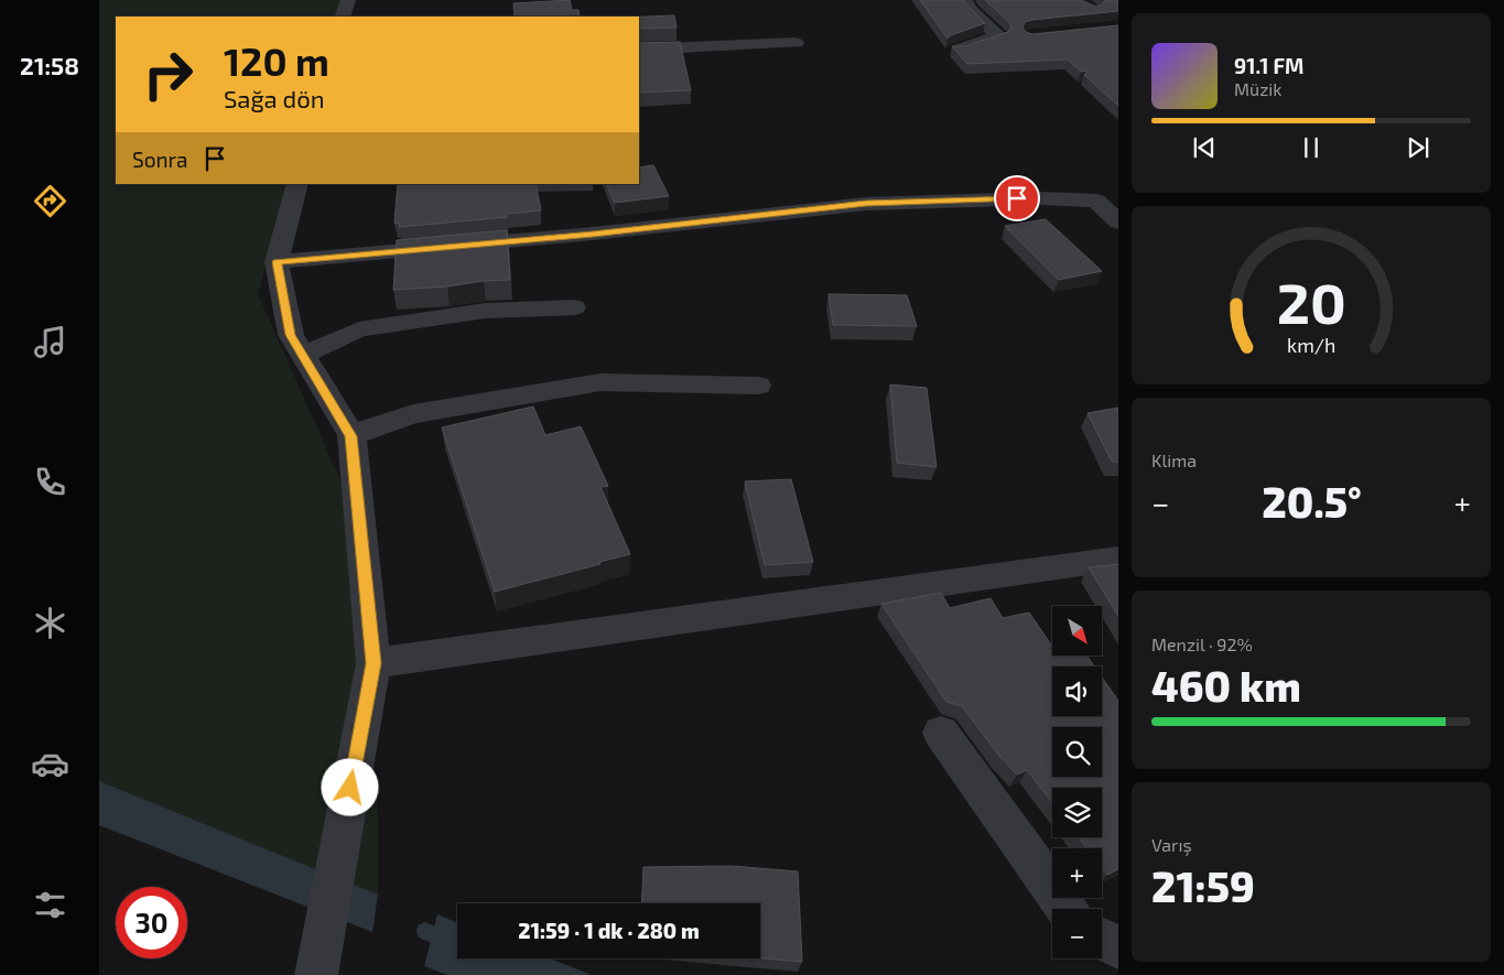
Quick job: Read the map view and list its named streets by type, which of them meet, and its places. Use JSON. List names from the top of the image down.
{
  "north": "bottom right",
  "page": {
    "tabs": "21:58",
    "turn": ["120 m", "Sağa dön"],
    "song": ["91.1 FM", "Müzik"],
    "then": "Sonra",
    "tile": [
      "Klima",
      ["Menzil · 92%", "460 km"],
      ["Varış", "21:59"]
    ],
    "heat": ["−", "20.5°", "+"],
    "map_buttons": ["+", "−"],
    "limit": "30",
    "trip": "21:59 · 1 dk · 280 m",
    "gauge": ["20", "km/h"]
  }
}
